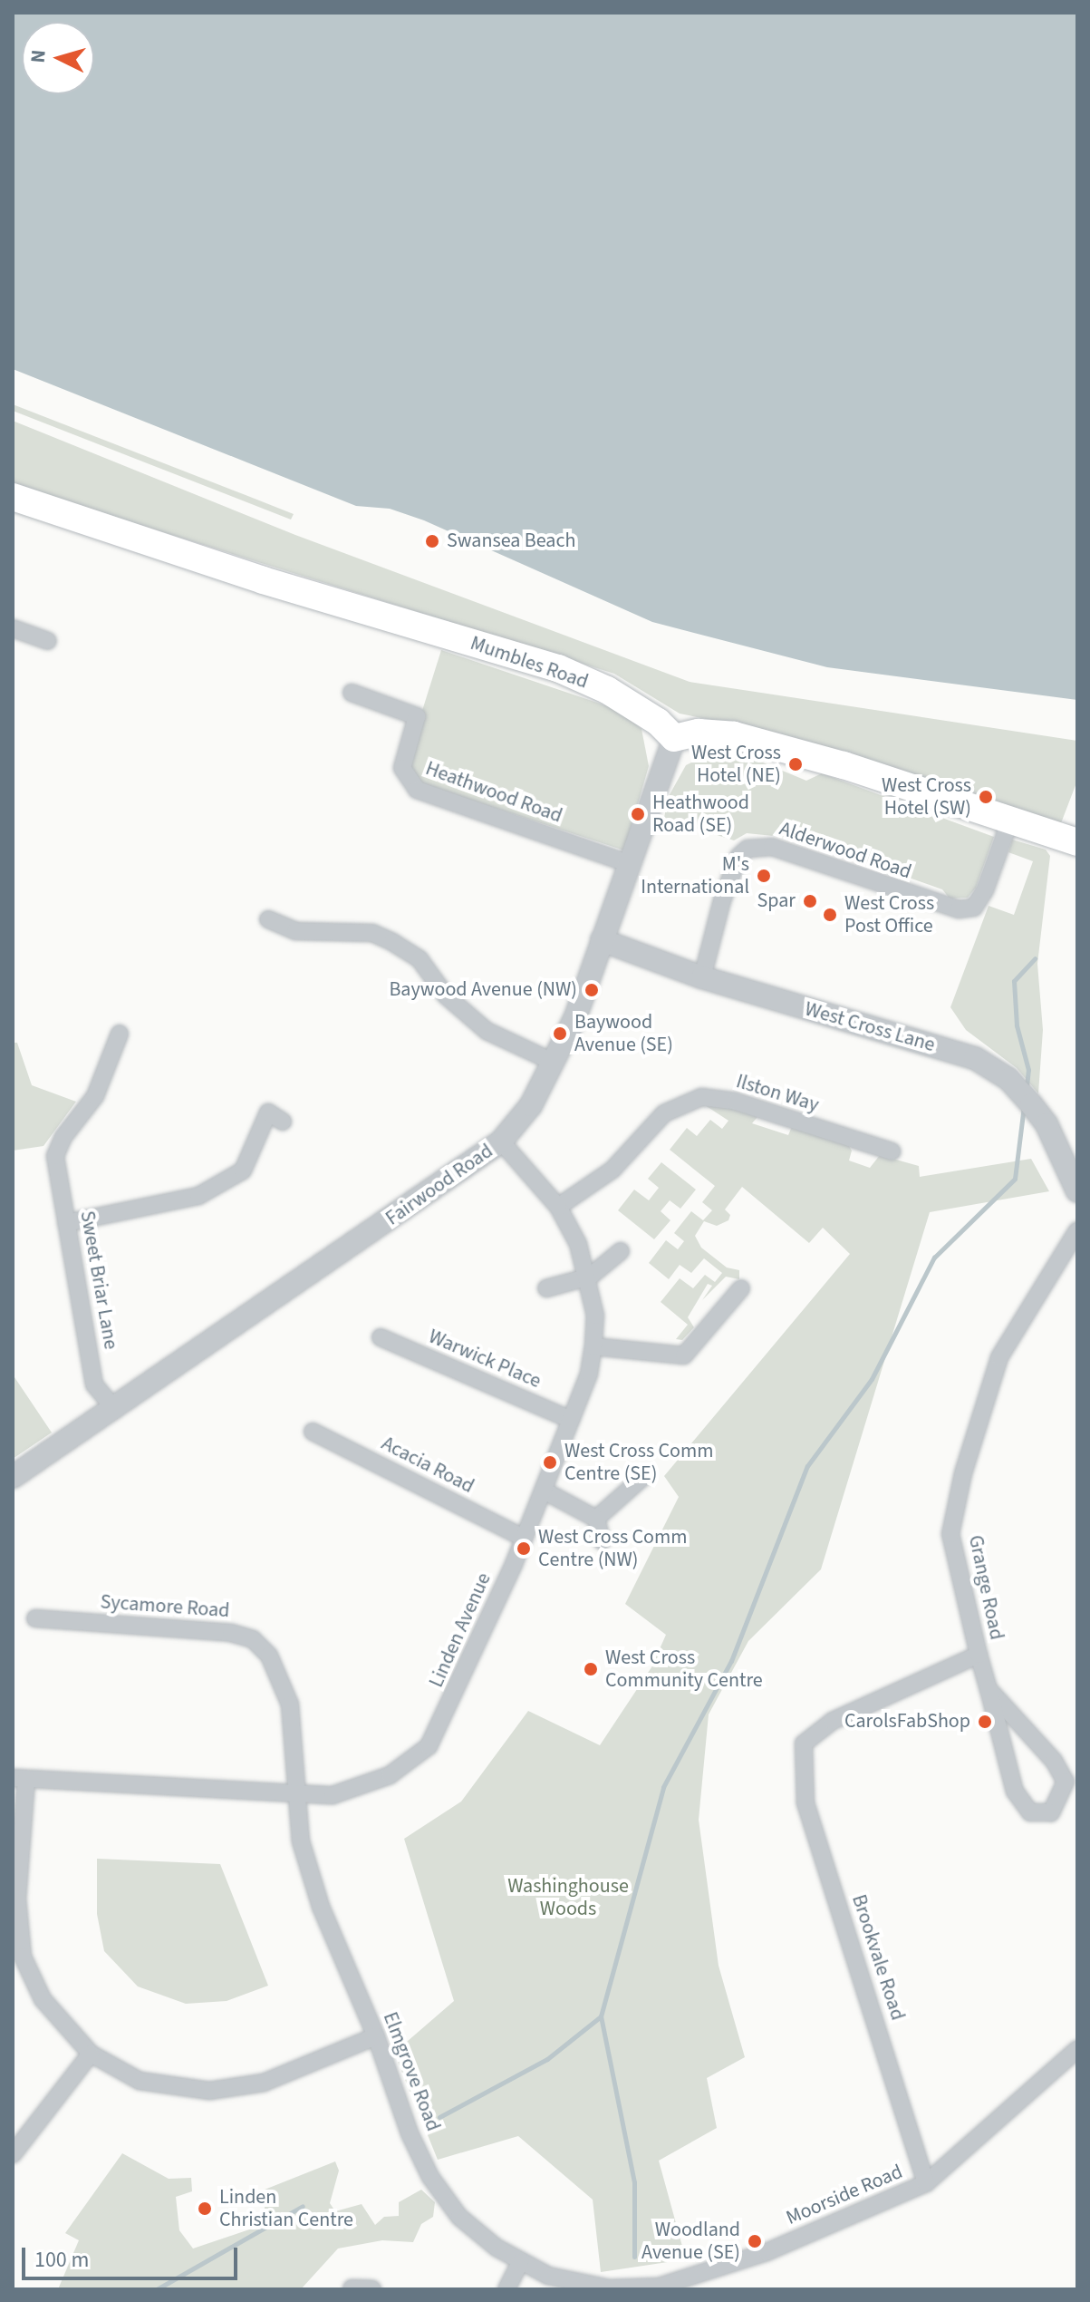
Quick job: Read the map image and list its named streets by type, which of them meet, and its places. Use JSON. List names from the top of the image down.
{
  "streets": {
    "main road": ["Mumbles Road"],
    "street": [
      "Heathwood Road",
      "Alderwood Road",
      "West Cross Lane",
      "Ilston Way",
      "Fairwood Road",
      "Sweet Briar Lane",
      "Warwick Place",
      "Acacia Road",
      "Grange Road",
      "Sycamore Road",
      "Linden Avenue",
      "Brookvale Road",
      "Elmgrove Road",
      "Moorside Road"
    ]
  },
  "crossings": [
    ["Mumbles Road", "Fairwood Road"],
    ["Heathwood Road", "Fairwood Road"],
    ["Alderwood Road", "West Cross Lane"],
    ["West Cross Lane", "Fairwood Road"],
    ["Ilston Way", "Linden Avenue"],
    ["Fairwood Road", "Sweet Briar Lane"],
    ["Fairwood Road", "Linden Avenue"],
    ["Warwick Place", "Linden Avenue"],
    ["Acacia Road", "Linden Avenue"],
    ["Grange Road", "Brookvale Road"],
    ["Sycamore Road", "Linden Avenue"],
    ["Sycamore Road", "Elmgrove Road"],
    ["Linden Avenue", "Elmgrove Road"],
    ["Brookvale Road", "Moorside Road"],
    ["Elmgrove Road", "Moorside Road"]
  ],
  "parks": ["Washinghouse Woods"],
  "places": [
    "Swansea Beach",
    "West Cross Hotel (NE)",
    "West Cross Hotel (SW)",
    "Heathwood Road (SE)",
    "M's International",
    "Spar",
    "West Cross Post Office",
    "Baywood Avenue (NW)",
    "Baywood Avenue (SE)",
    "West Cross Comm Centre (SE)",
    "West Cross Comm Centre (NW)",
    "West Cross Community Centre",
    "CarolsFabShop",
    "Linden Christian Centre",
    "Woodland Avenue (SE)"
  ],
  "scale_bar": "100 m",
  "north": "left"
}
